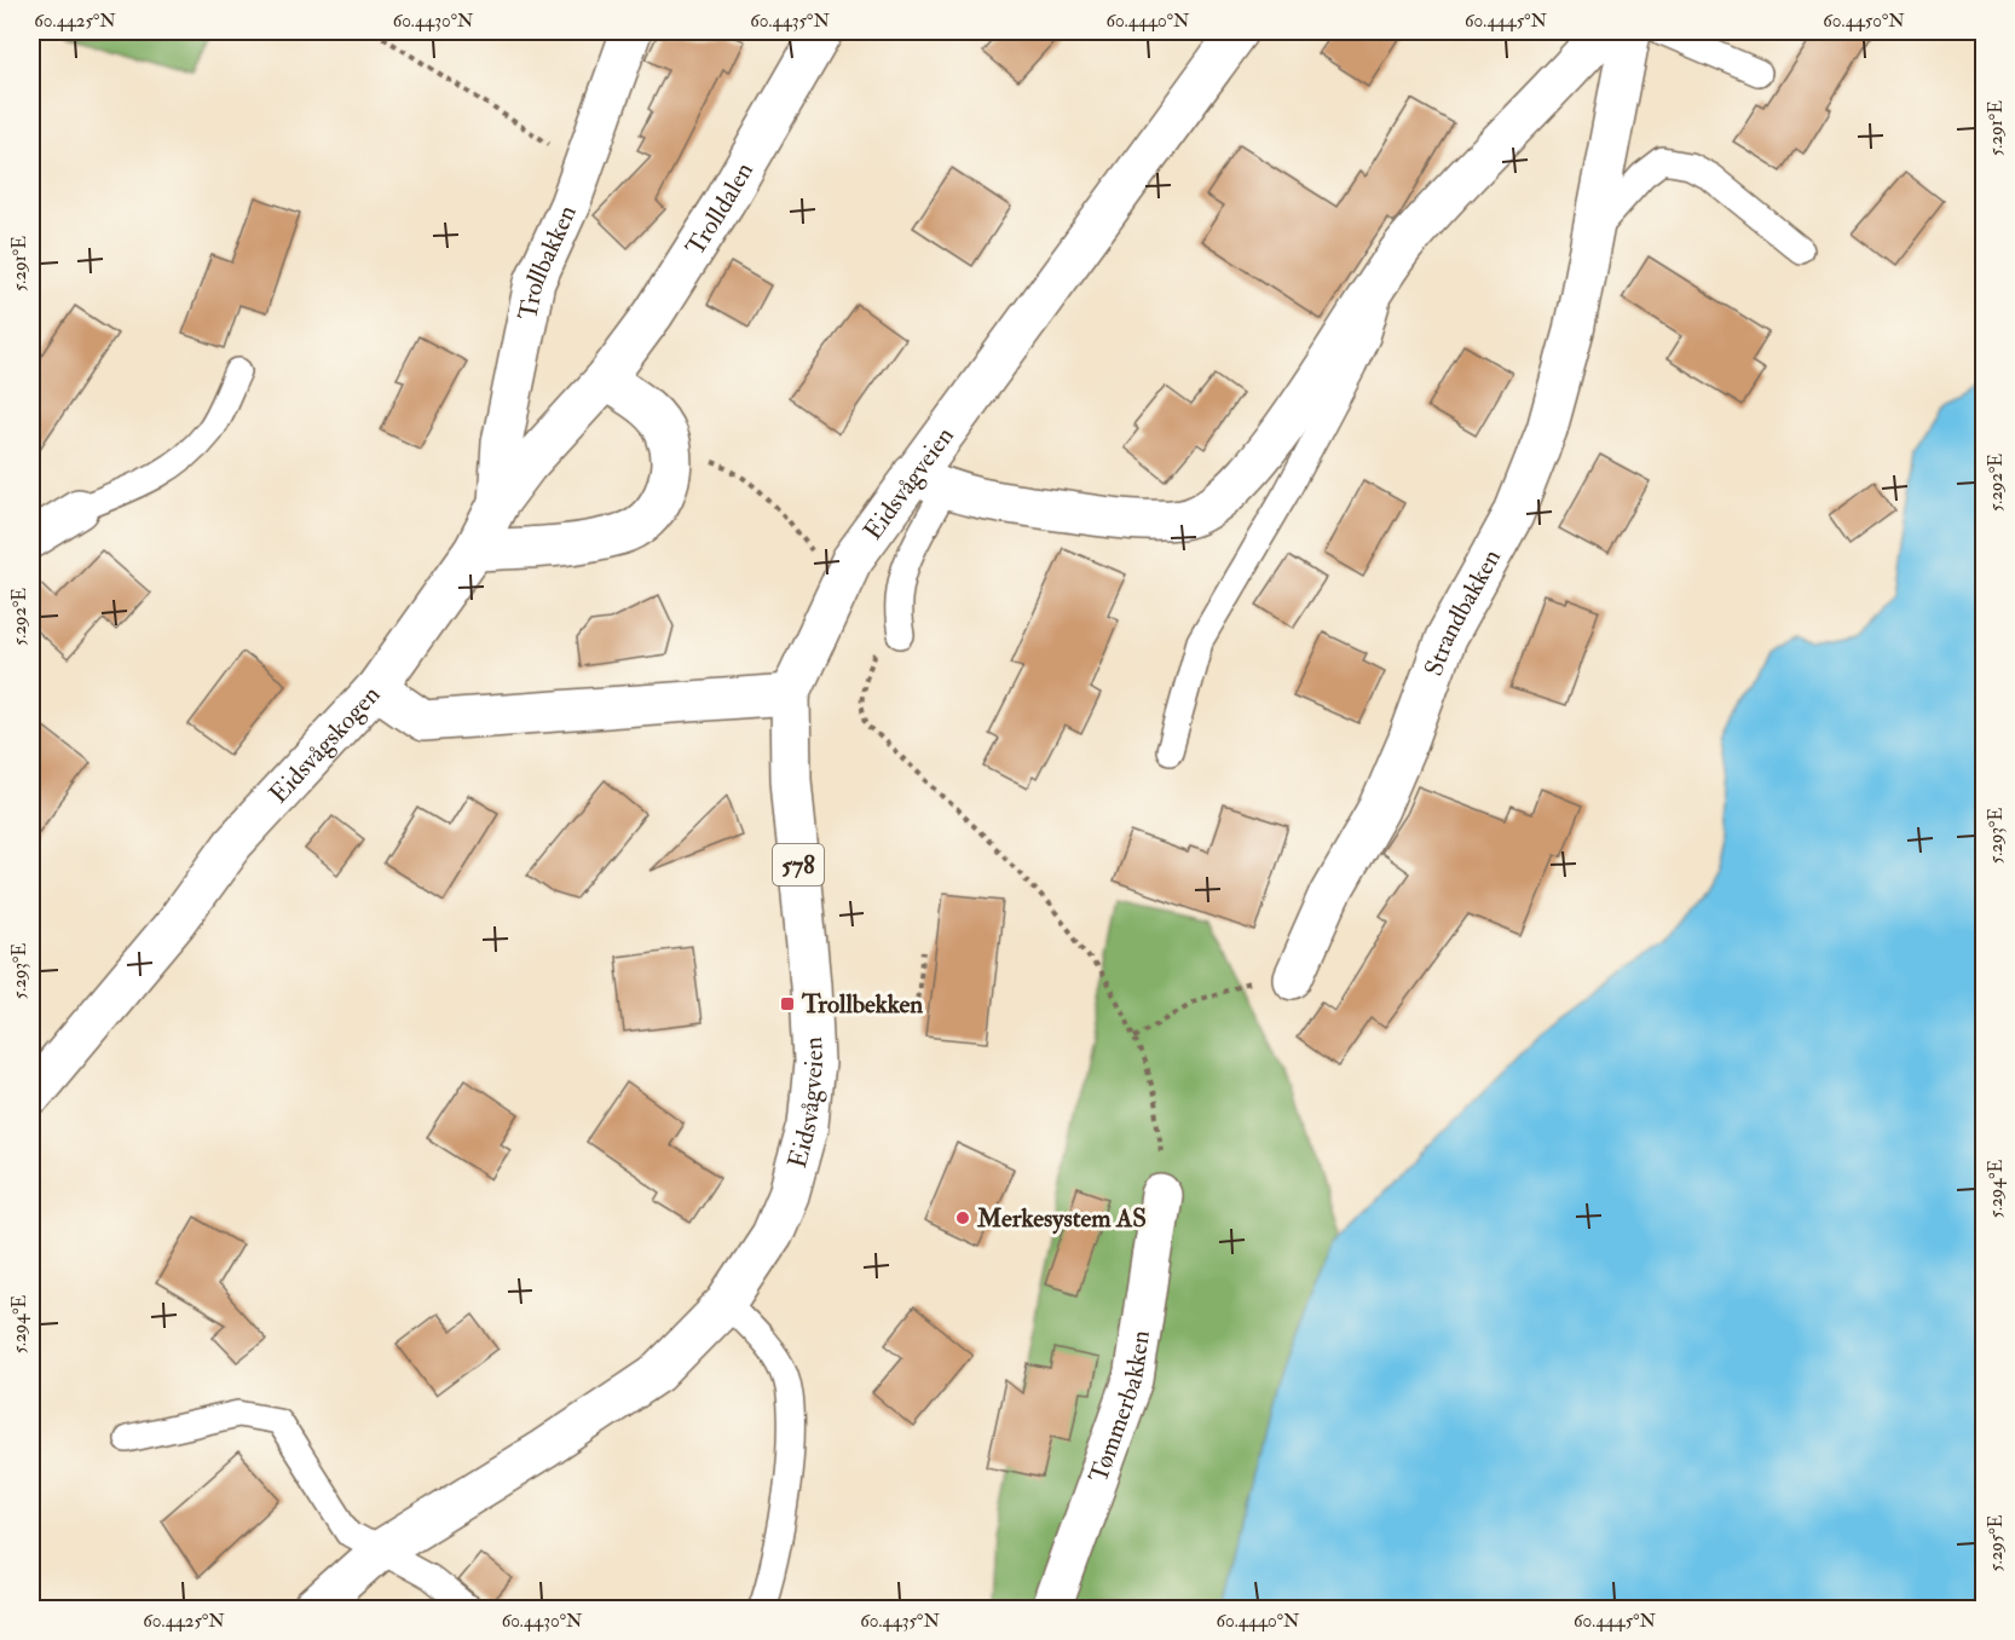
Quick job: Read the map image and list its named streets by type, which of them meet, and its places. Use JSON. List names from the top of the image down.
{
  "streets": {
    "street": [
      "Trolldalen",
      "Trollbakken",
      "Eidsvågveien",
      "Strandbakken",
      "Eidsvågskogen",
      "578",
      "Tømmerbakken"
    ]
  },
  "crossings": [
    ["Trolldalen", "Trollbakken"],
    ["Trolldalen", "Eidsvågskogen"],
    ["Eidsvågveien", "Eidsvågskogen"]
  ],
  "places": {
    "transit": ["Trollbekken"],
    "other": ["Merkesystem AS"]
  },
  "coordinates": [
    "60.4425°N",
    "60.4430°N",
    "60.4435°N",
    "60.4440°N",
    "60.4445°N",
    "60.4450°N",
    "5.291°E",
    "5.292°E",
    "5.293°E",
    "5.294°E",
    "5.295°E"
  ]
}
